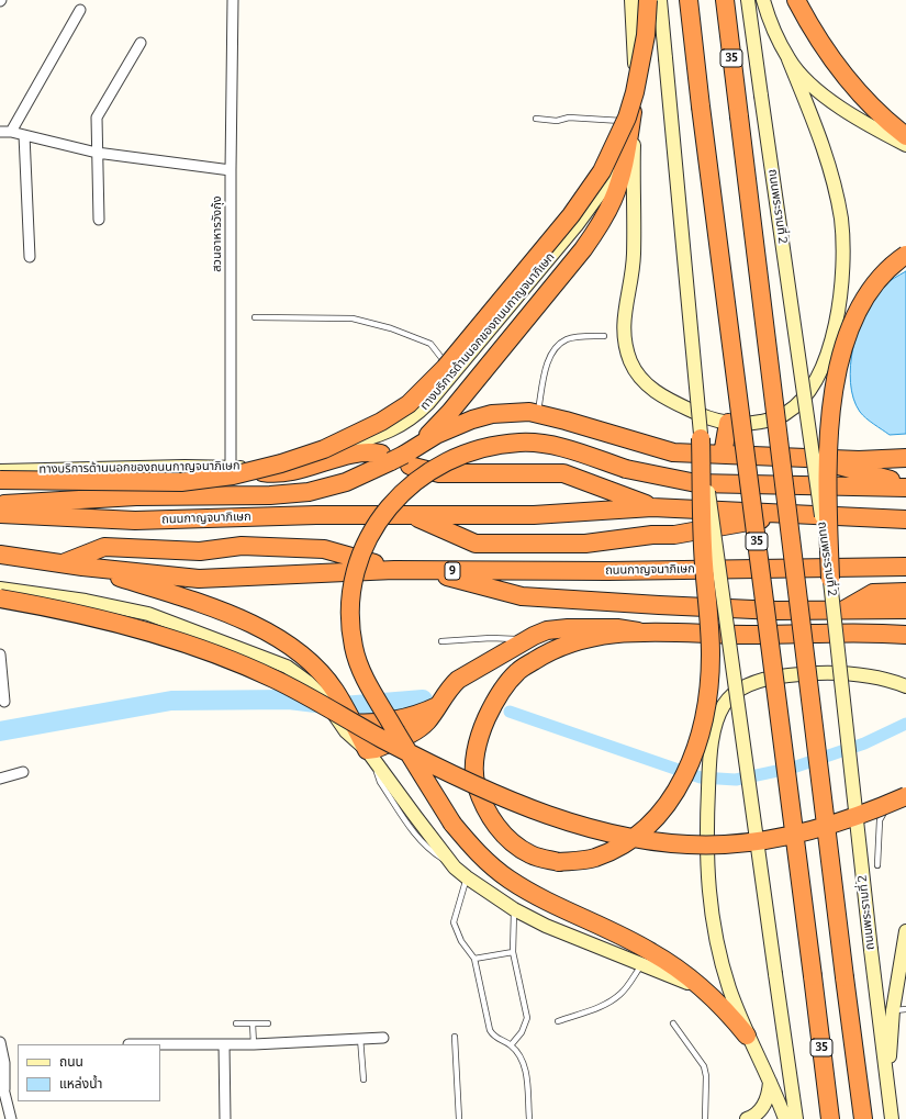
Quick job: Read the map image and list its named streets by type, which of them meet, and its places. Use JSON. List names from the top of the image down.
{
  "streets": {
    "highway": ["35", "ถนนกาญจนาภิเษก", "9"],
    "main road": ["ถนนพระรามที่ 2", "ทางบริการด้านนอกของถนนกาญจนาภิเษก"],
    "street": ["สวนอาหารวังกุ้ง"]
  },
  "crossings": [
    ["สวนอาหารวังกุ้ง", "ทางบริการด้านนอกของถนนกาญจนาภิเษก"]
  ],
  "legend": ["ถนน", "แหล่งน้ำ"]
}
